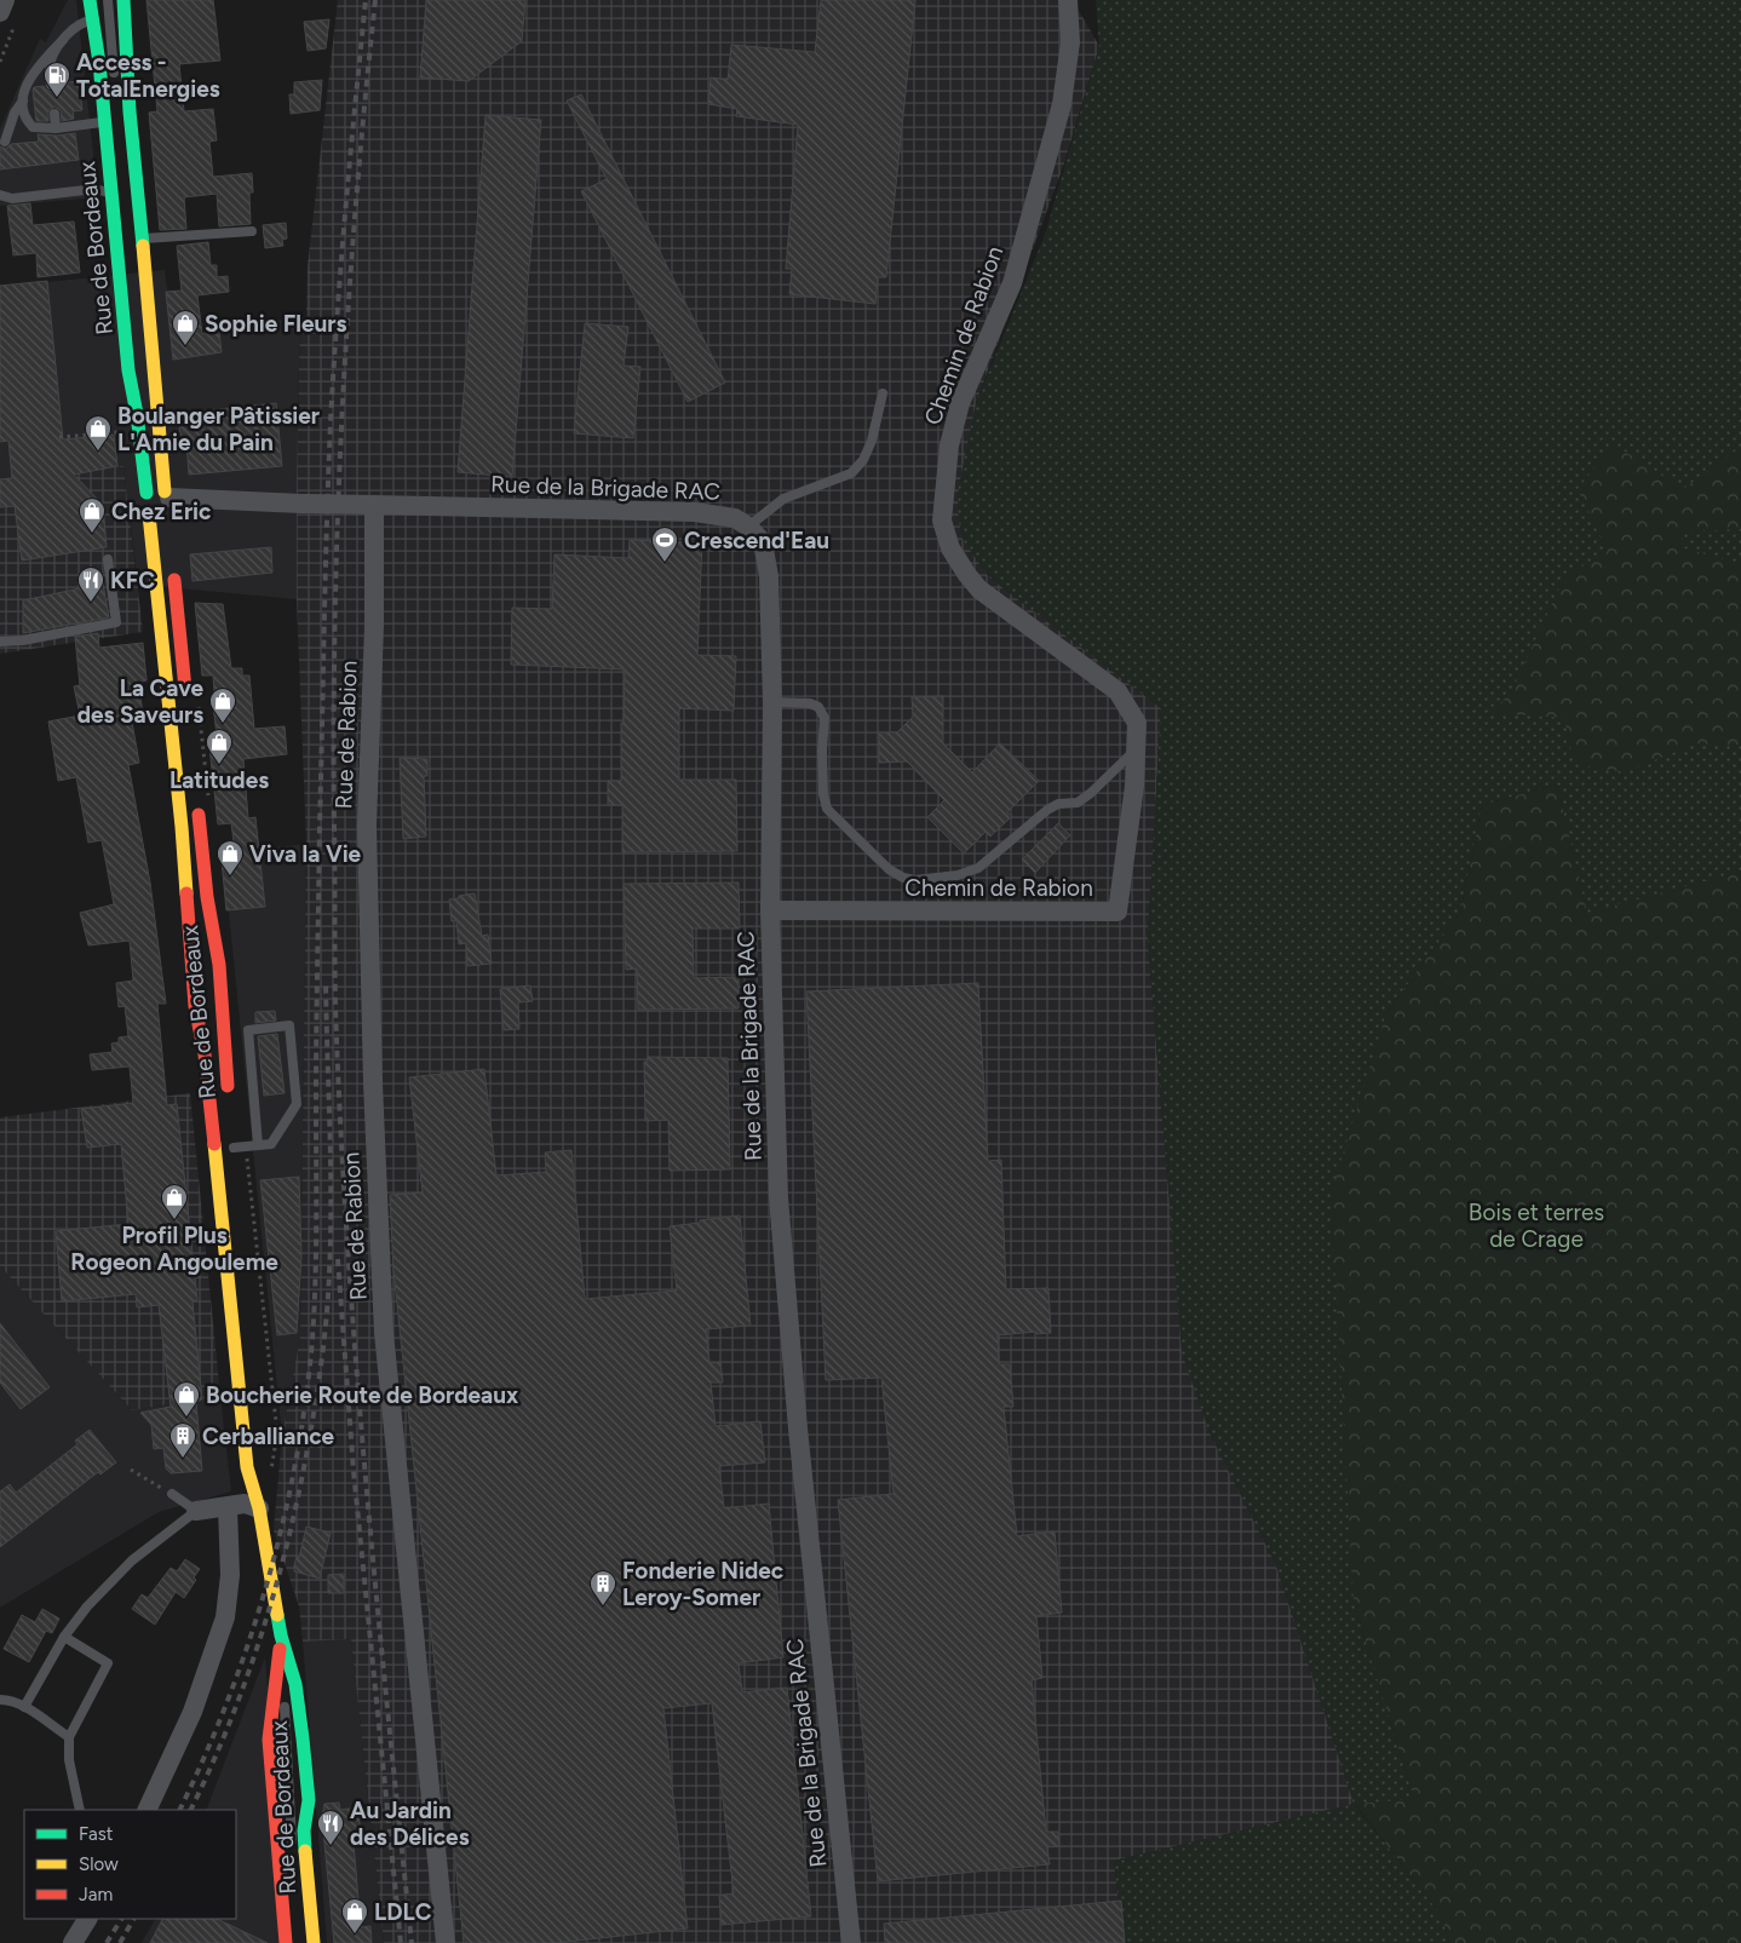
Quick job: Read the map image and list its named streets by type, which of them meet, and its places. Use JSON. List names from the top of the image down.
{
  "streets": {
    "main road": ["Rue de Bordeaux"],
    "street": ["Chemin de Rabion", "Rue de la Brigade RAC", "Rue de Rabion"]
  },
  "crossings": [
    ["Rue de Bordeaux", "Rue de la Brigade RAC"],
    ["Chemin de Rabion", "Rue de la Brigade RAC"],
    ["Rue de la Brigade RAC", "Rue de Rabion"]
  ],
  "parks": ["Bois et terres de Crage"],
  "places": {
    "fuel station": ["Access - TotalEnergies"],
    "shop": [
      "Sophie Fleurs",
      "Boulanger Pâtissier L'Amie du Pain",
      "Chez Eric",
      "La Cave des Saveurs",
      "Latitudes",
      "Viva la Vie",
      "Profil Plus Rogeon Angouleme",
      "Boucherie Route de Bordeaux",
      "LDLC"
    ],
    "sports": ["Crescend'Eau"],
    "restaurant": ["KFC", "Au Jardin des Délices"],
    "building": ["Cerballiance", "Fonderie Nidec Leroy-Somer"]
  },
  "legend": ["Fast", "Slow", "Jam"]
}
